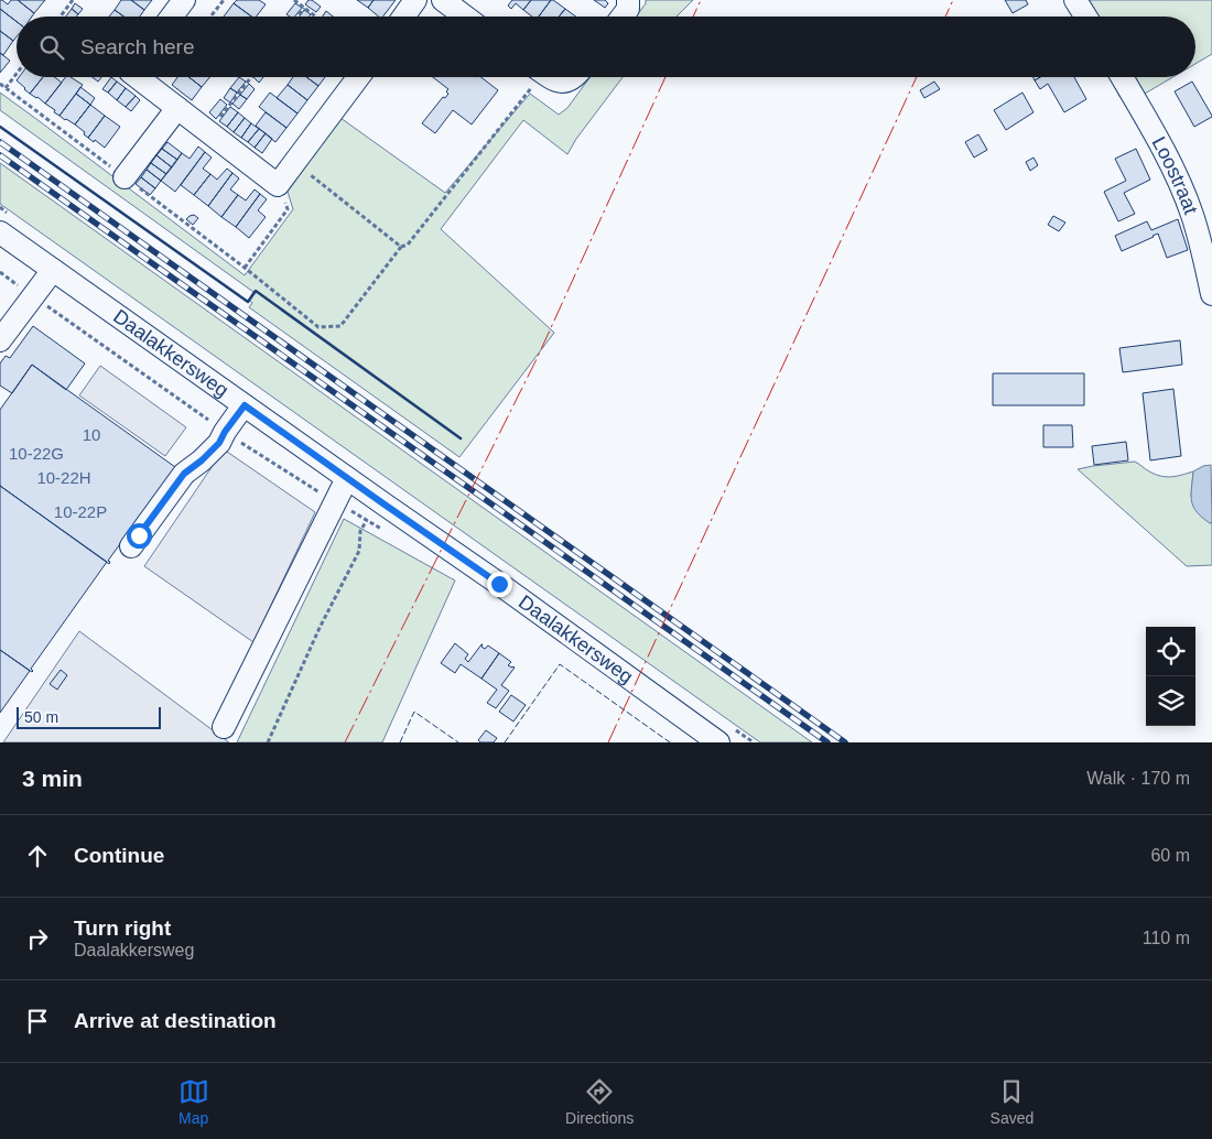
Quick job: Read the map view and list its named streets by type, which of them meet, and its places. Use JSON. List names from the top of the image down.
{
  "streets": {
    "street": ["Loostraat", "Daalakkersweg"]
  },
  "house_numbers": [
    "10",
    "10-22G",
    "10-22H",
    "10-22P"
  ],
  "scale_bar": "50 m",
  "page": {
    "search": "Search here",
    "scale": "50 m",
    "heading": ["3 min", "Walk · 170 m"],
    "list": [
      ["Continue", "60 m"],
      ["Turn right", "Daalakkersweg", "110 m"],
      "Arrive at destination"
    ],
    "nav": ["Map", "Directions", "Saved"]
  }
}
